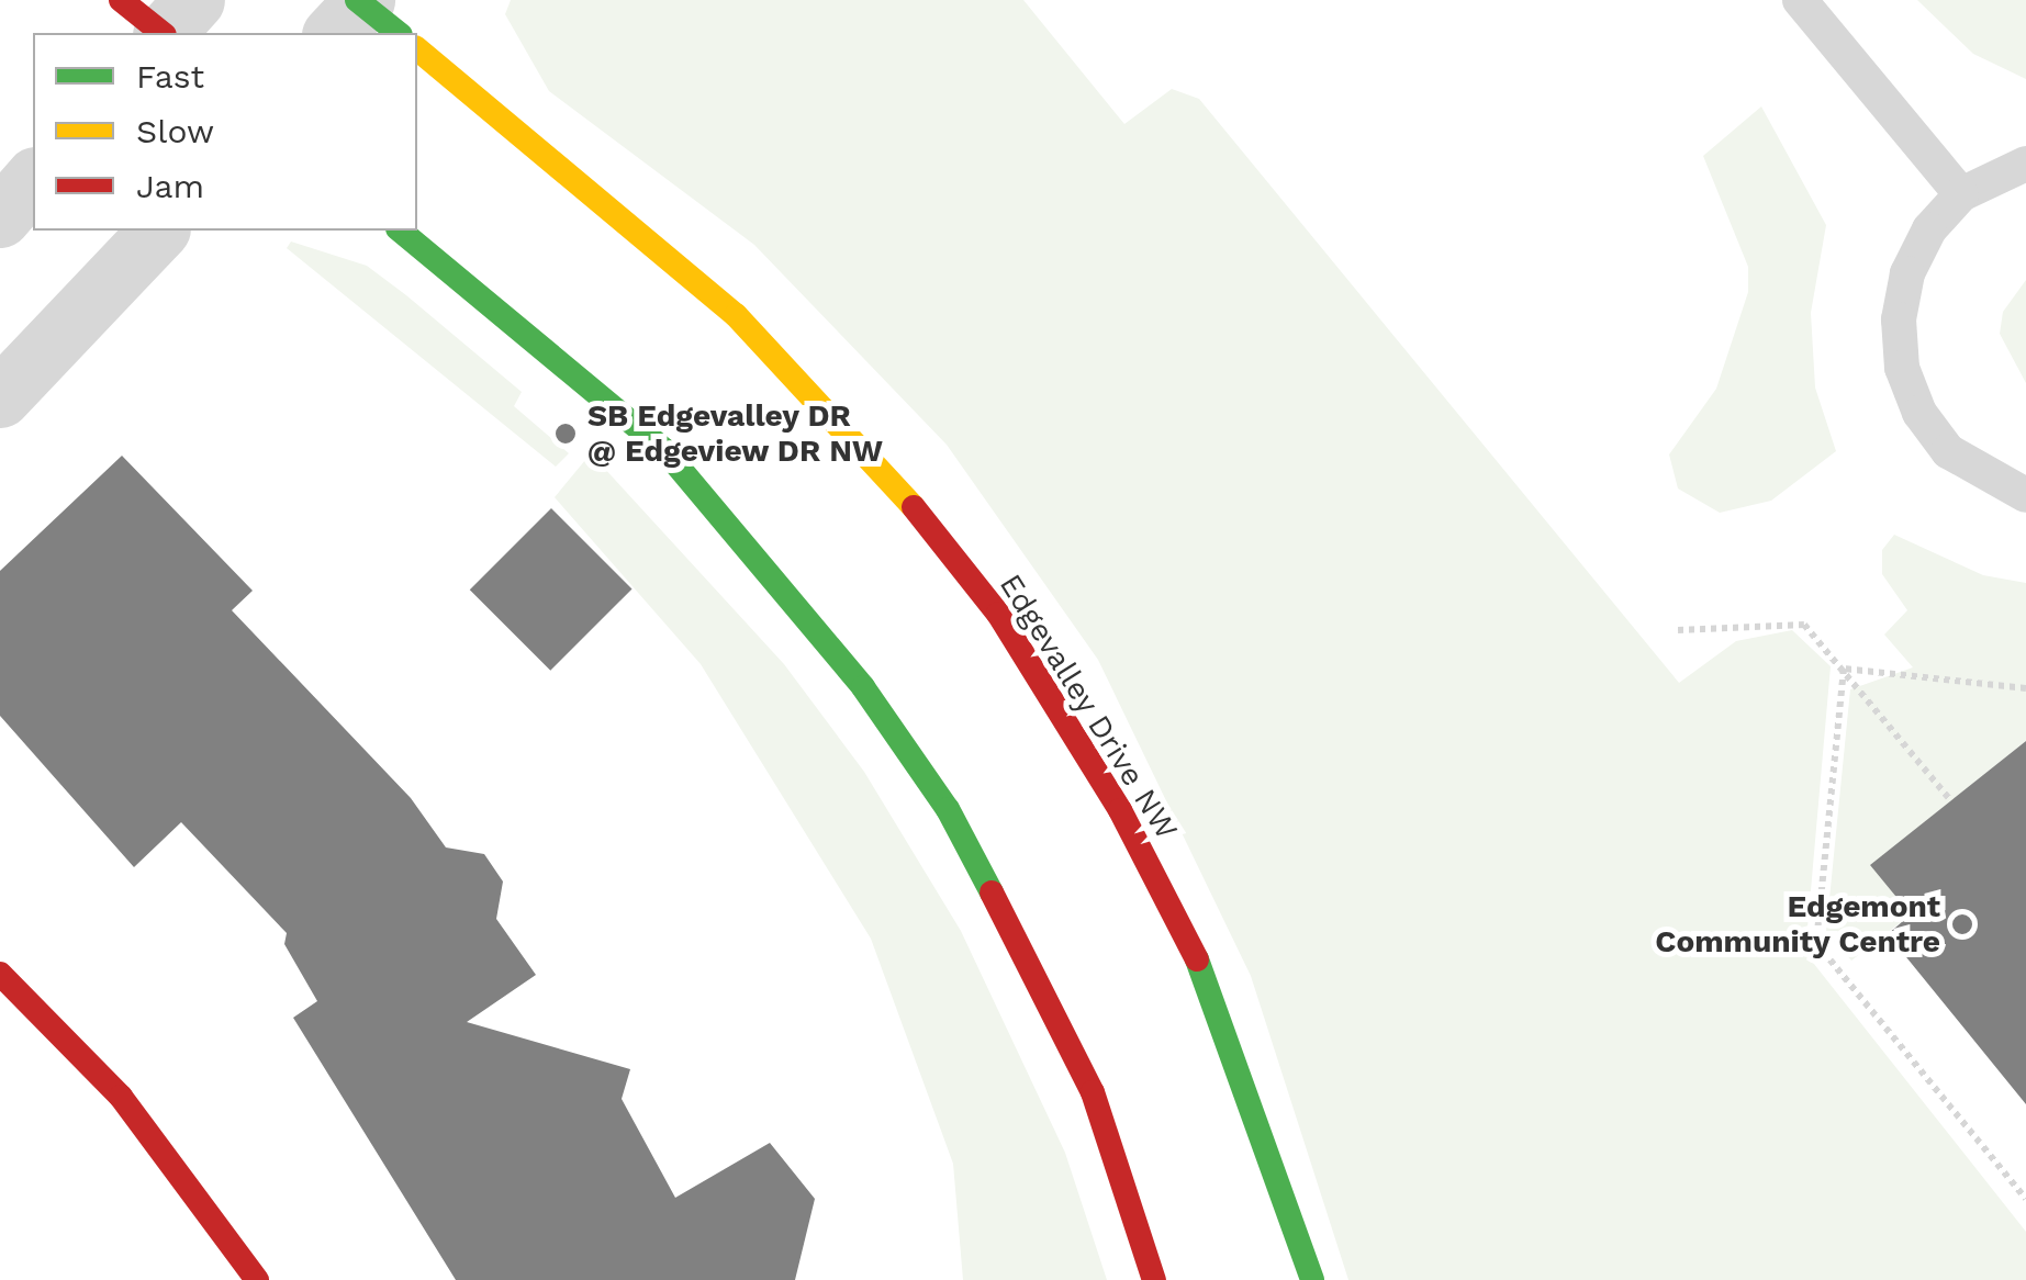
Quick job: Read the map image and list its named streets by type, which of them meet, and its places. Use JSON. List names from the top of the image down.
{
  "streets": {
    "street": ["Edgevalley Drive NW"]
  },
  "places": ["SB Edgevalley DR @ Edgeview DR NW", "Edgemont Community Centre"],
  "legend": ["Fast", "Slow", "Jam"]
}
